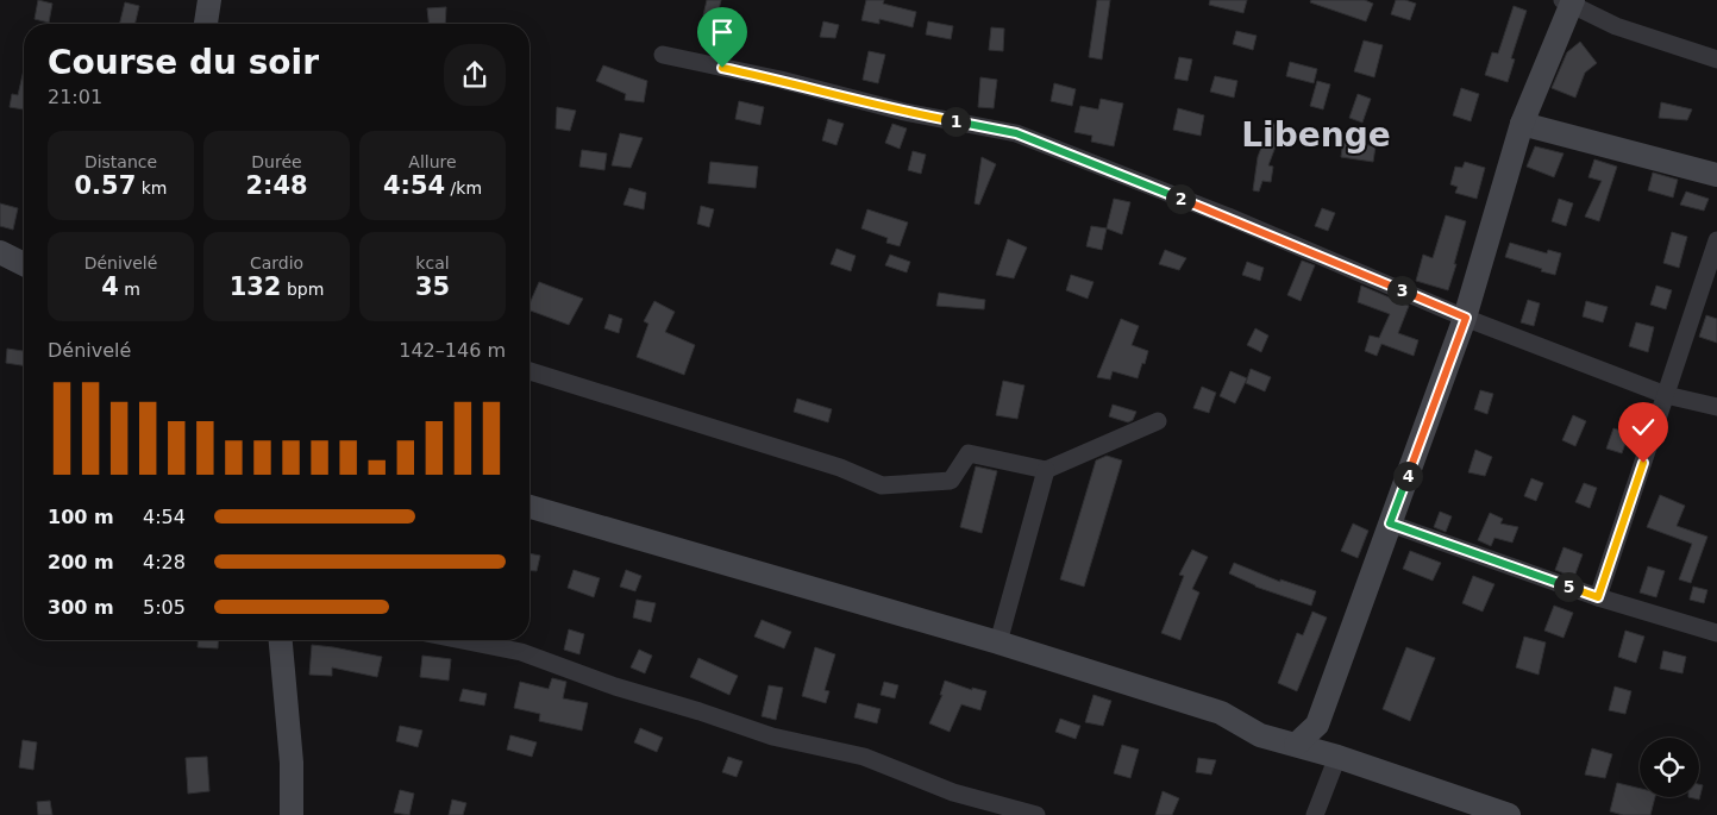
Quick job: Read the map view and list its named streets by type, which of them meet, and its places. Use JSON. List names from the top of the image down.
{
  "districts": ["Libenge"],
  "page": {
    "heading": ["Course du soir", "21:01"],
    "pins": [
      "1",
      "2",
      "3",
      "4",
      "5"
    ],
    "stats": [
      ["Distance", "0.57 km"],
      ["Durée", "2:48"],
      ["Allure", "4:54 /km"],
      ["Dénivelé", "4 m"],
      ["Cardio", "132 bpm"],
      ["kcal", "35"]
    ],
    "chart": ["Dénivelé", "142–146 m"],
    "list": [
      {
        "name": "100 m",
        "note": "4:54"
      },
      {
        "name": "200 m",
        "note": "4:28"
      },
      {
        "name": "300 m",
        "note": "5:05"
      }
    ]
  }
}
